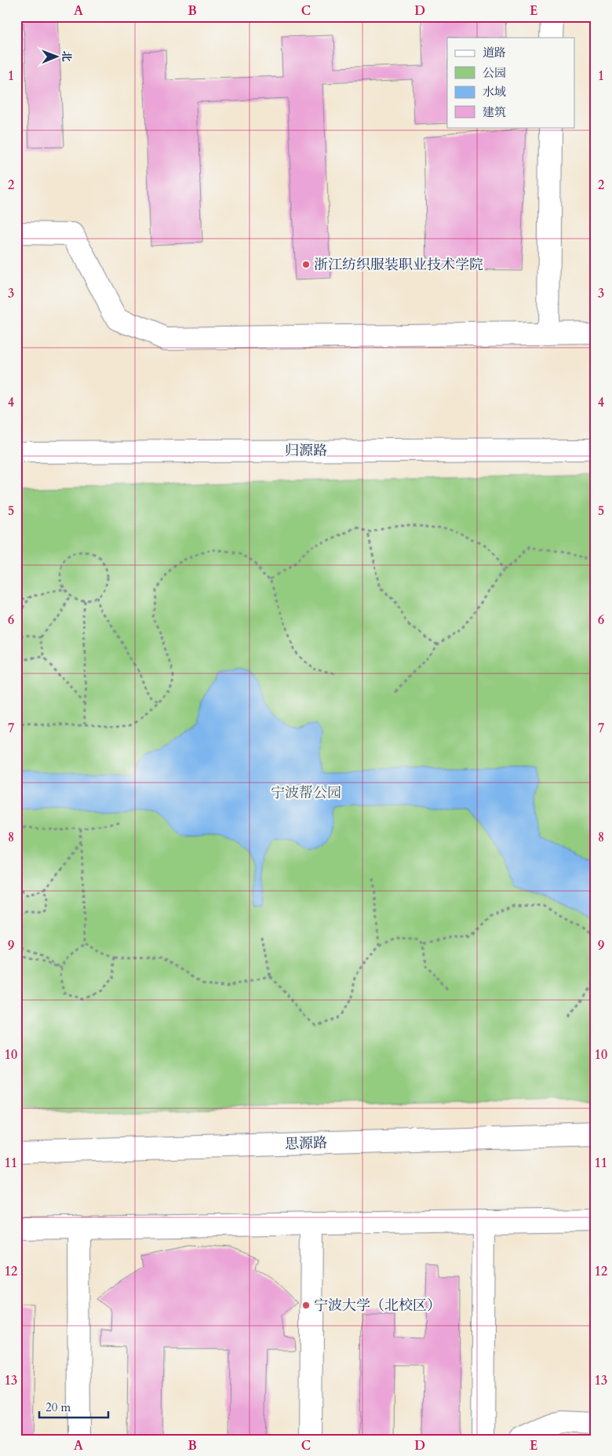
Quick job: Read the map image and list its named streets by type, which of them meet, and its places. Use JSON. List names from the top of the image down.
{
  "streets": {
    "street": ["归源路", "思源路"]
  },
  "parks": ["宁波帮公园"],
  "places": ["浙江纺织服装职业技术学院", "宁波大学（北校区）"],
  "legend": [
    "道路",
    "公园",
    "水域",
    "建筑"
  ],
  "scale_bar": "20 m",
  "north": "right",
  "grid": {
    "columns": [
      "A",
      "B",
      "C",
      "D",
      "E"
    ],
    "rows": [
      "1",
      "2",
      "3",
      "4",
      "5",
      "6",
      "7",
      "8",
      "9",
      "10",
      "11",
      "12",
      "13"
    ]
  }
}
